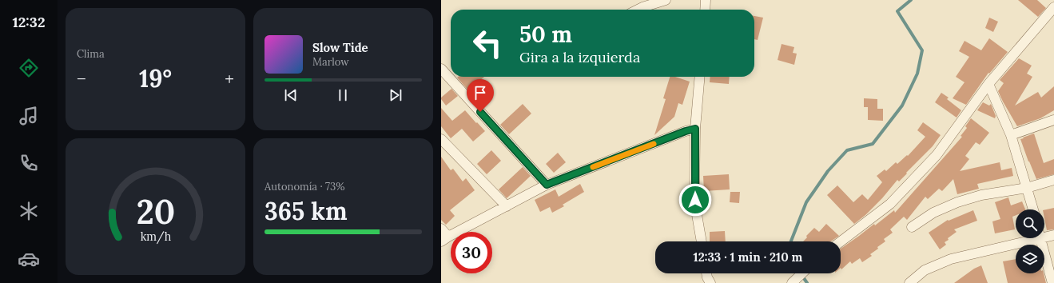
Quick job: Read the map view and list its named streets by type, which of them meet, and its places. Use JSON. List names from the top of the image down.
{
  "page": {
    "tabs": "12:32",
    "tile": [
      "Clima",
      ["Autonomía · 73%", "365 km"]
    ],
    "turn": ["50 m", "Gira a la izquierda"],
    "song": ["Slow Tide", "Marlow"],
    "heat": ["−", "19°", "+"],
    "limit": "30",
    "trip": "12:33 · 1 min · 210 m",
    "gauge": ["20", "km/h"]
  }
}
